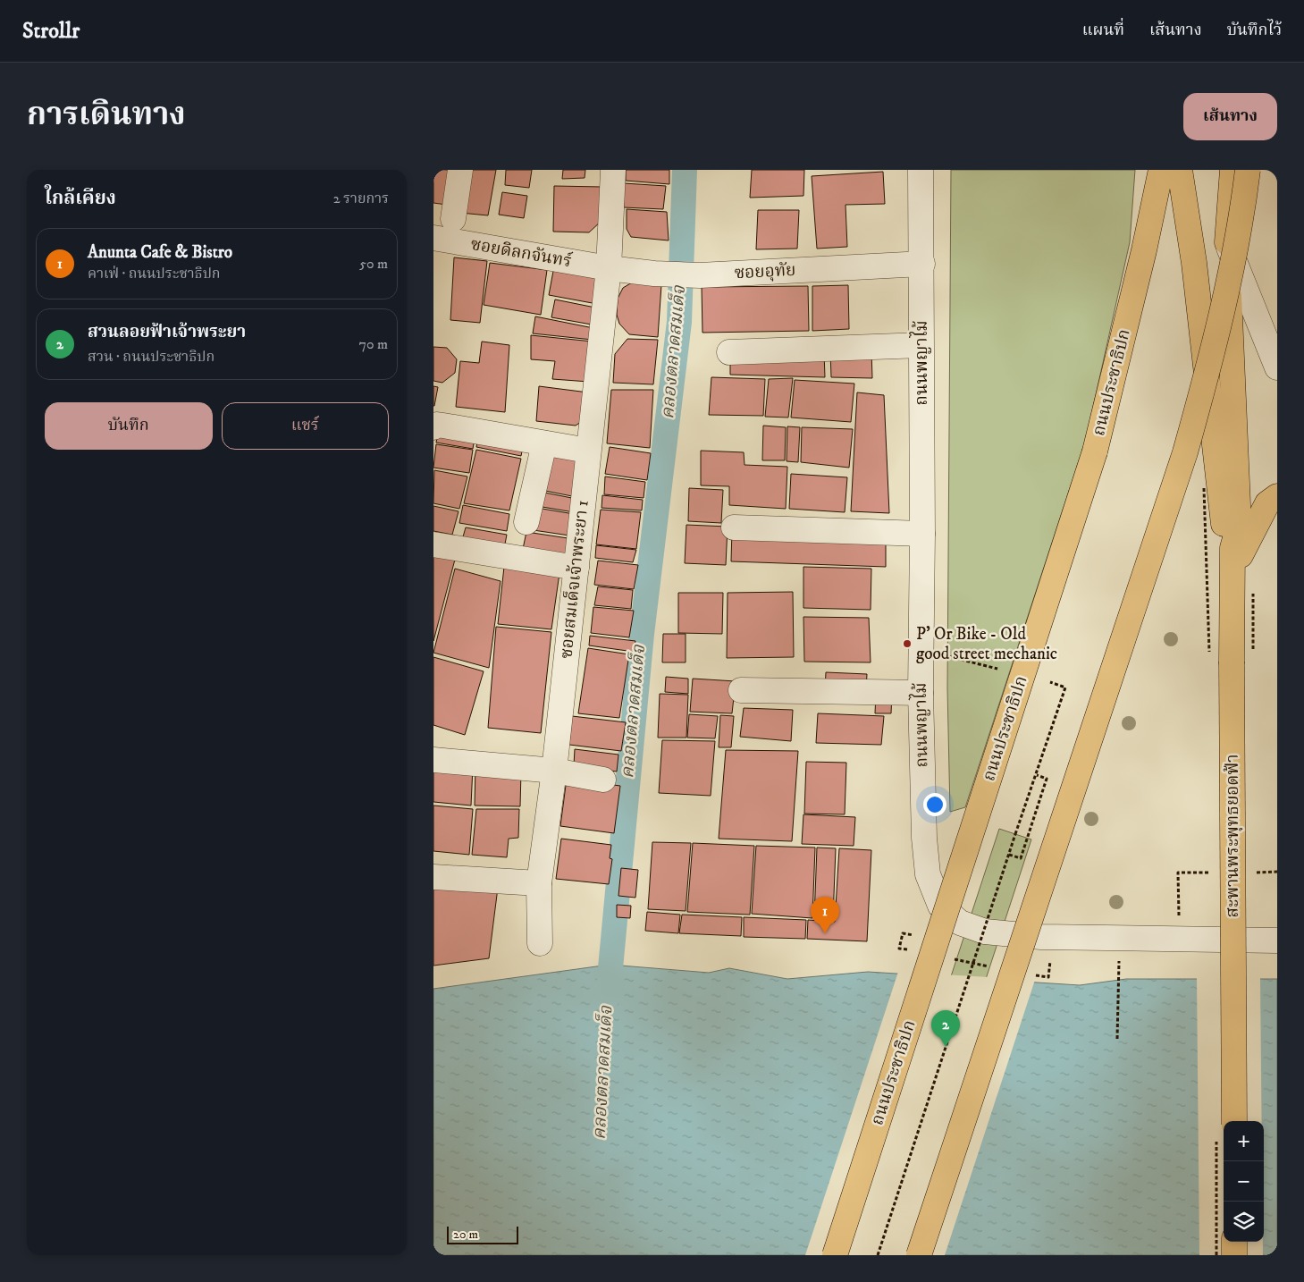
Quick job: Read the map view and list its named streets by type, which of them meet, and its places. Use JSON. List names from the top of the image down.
{
  "streets": {
    "main road": ["ถนนประชาธิปก", "สะพานพระพุทธยอดฟ้า"],
    "street": [
      "ซอยดิลกจันทร์",
      "ซอยอุทัย",
      "ถนนพญาไม้",
      "ซอยสมเด็จเจ้าพระยา 1"
    ]
  },
  "crossings": [
    ["ซอยดิลกจันทร์", "ซอยอุทัย"],
    ["ซอยดิลกจันทร์", "ซอยสมเด็จเจ้าพระยา 1"],
    ["ซอยอุทัย", "ถนนพญาไม้"],
    ["ซอยอุทัย", "ซอยสมเด็จเจ้าพระยา 1"]
  ],
  "water": ["คลองตลาดสมเด็จ"],
  "places": ["P' Or Bike - Old good street mechanic"],
  "scale_bar": "20 m",
  "page": {
    "header": "Strollr",
    "nav": ["แผนที่", "เส้นทาง", "บันทึกไว้"],
    "title": "การเดินทาง",
    "buttons": [
      "เส้นทาง",
      ["บันทึก", "แชร์"]
    ],
    "heading": ["ใกล้เคียง", "2 รายการ"],
    "list": [
      {
        "mark": "1",
        "name": "Anunta Cafe & Bistro",
        "note": "คาเฟ่ · ถนนประชาธิปก",
        "value": "50 m"
      },
      {
        "mark": "2",
        "name": "สวนลอยฟ้าเจ้าพระยา",
        "note": "สวน · ถนนประชาธิปก",
        "value": "70 m"
      }
    ],
    "pins": ["1", "2"],
    "map_buttons": ["+", "−"],
    "scale": "20 m"
  }
}
